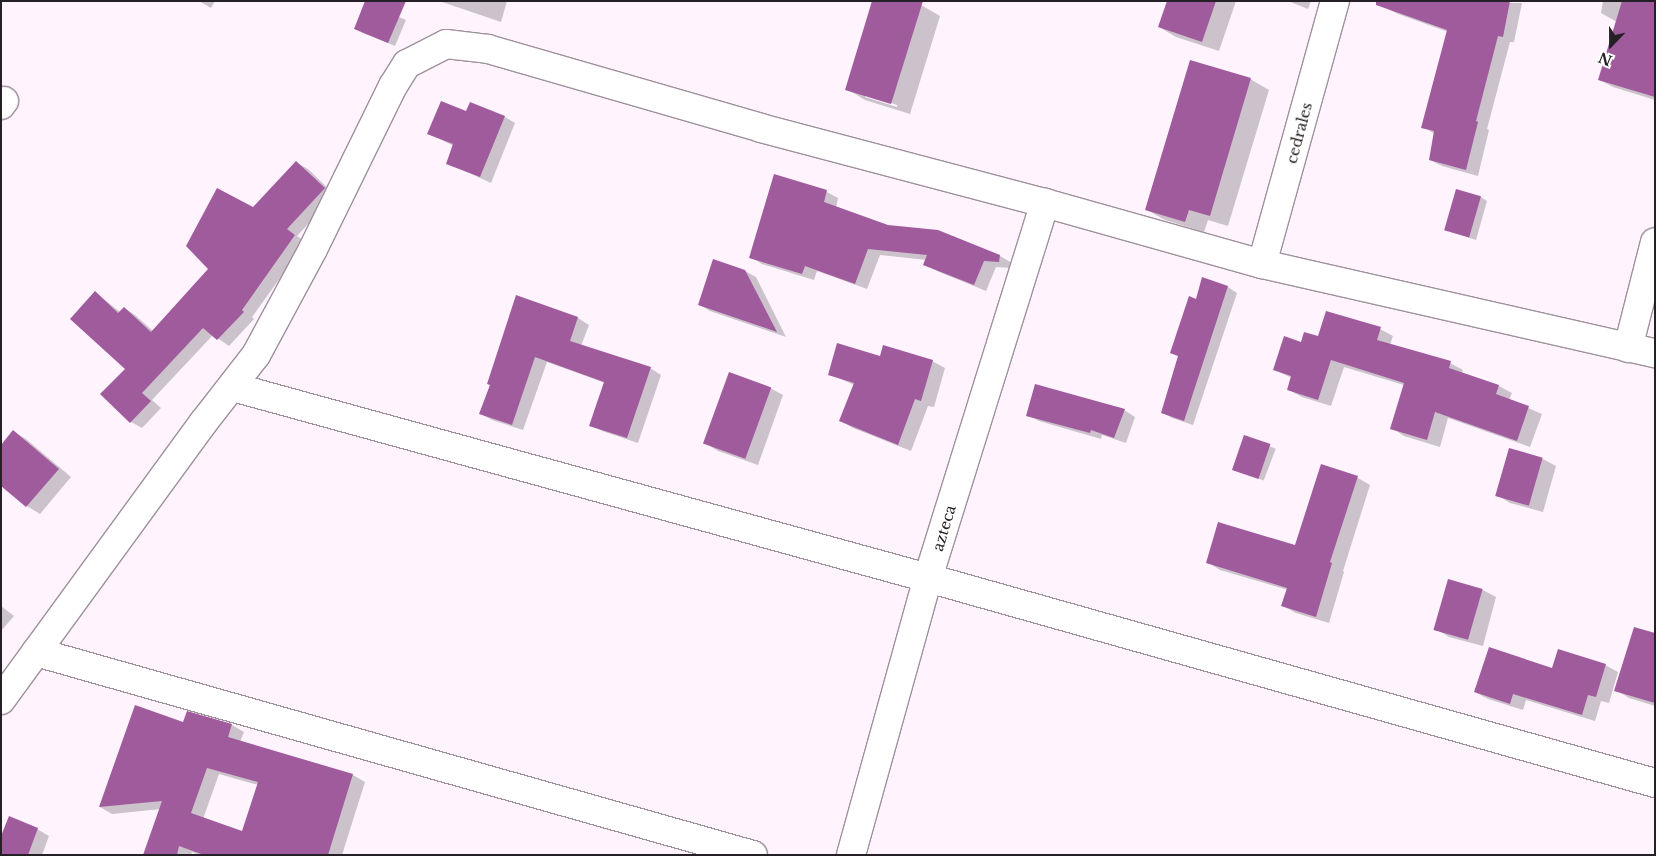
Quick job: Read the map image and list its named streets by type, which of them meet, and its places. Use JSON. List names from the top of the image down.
{
  "streets": {
    "street": ["cedrales", "azteca"]
  },
  "north": "bottom"
}
